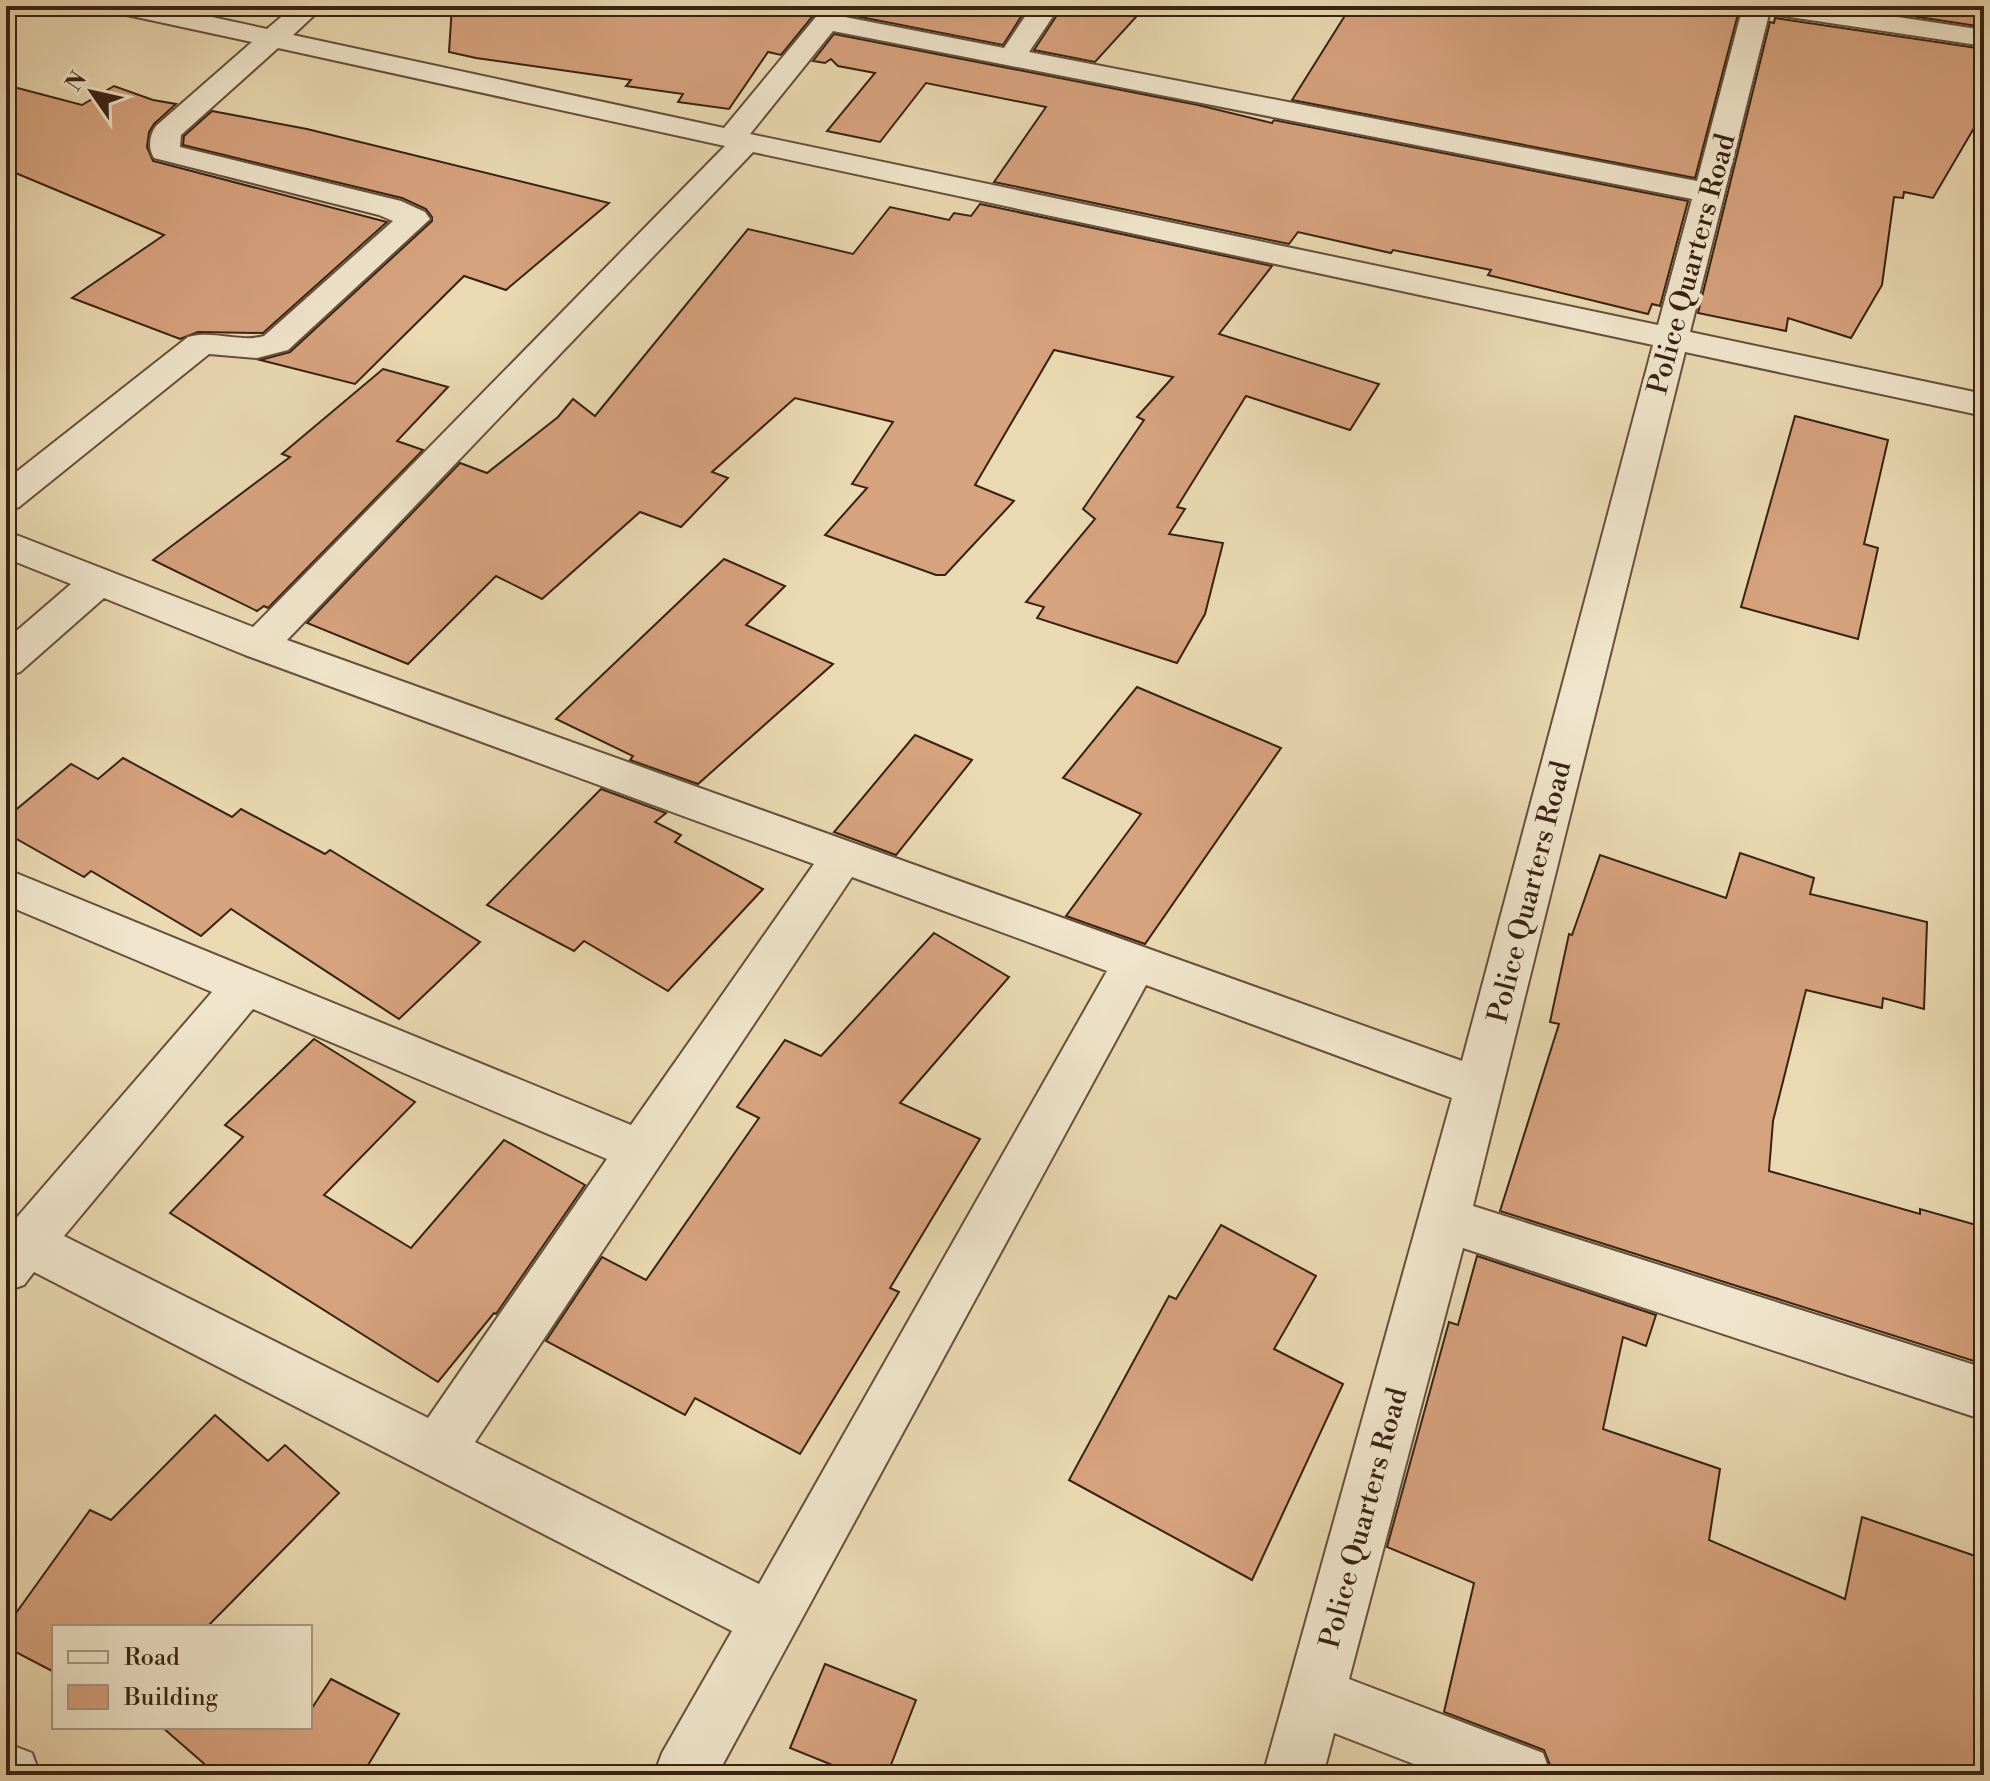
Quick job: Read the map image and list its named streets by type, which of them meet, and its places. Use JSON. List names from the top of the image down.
{
  "streets": {
    "street": ["Police Quarters Road"]
  },
  "legend": ["Road", "Building"],
  "north": "top left"
}
